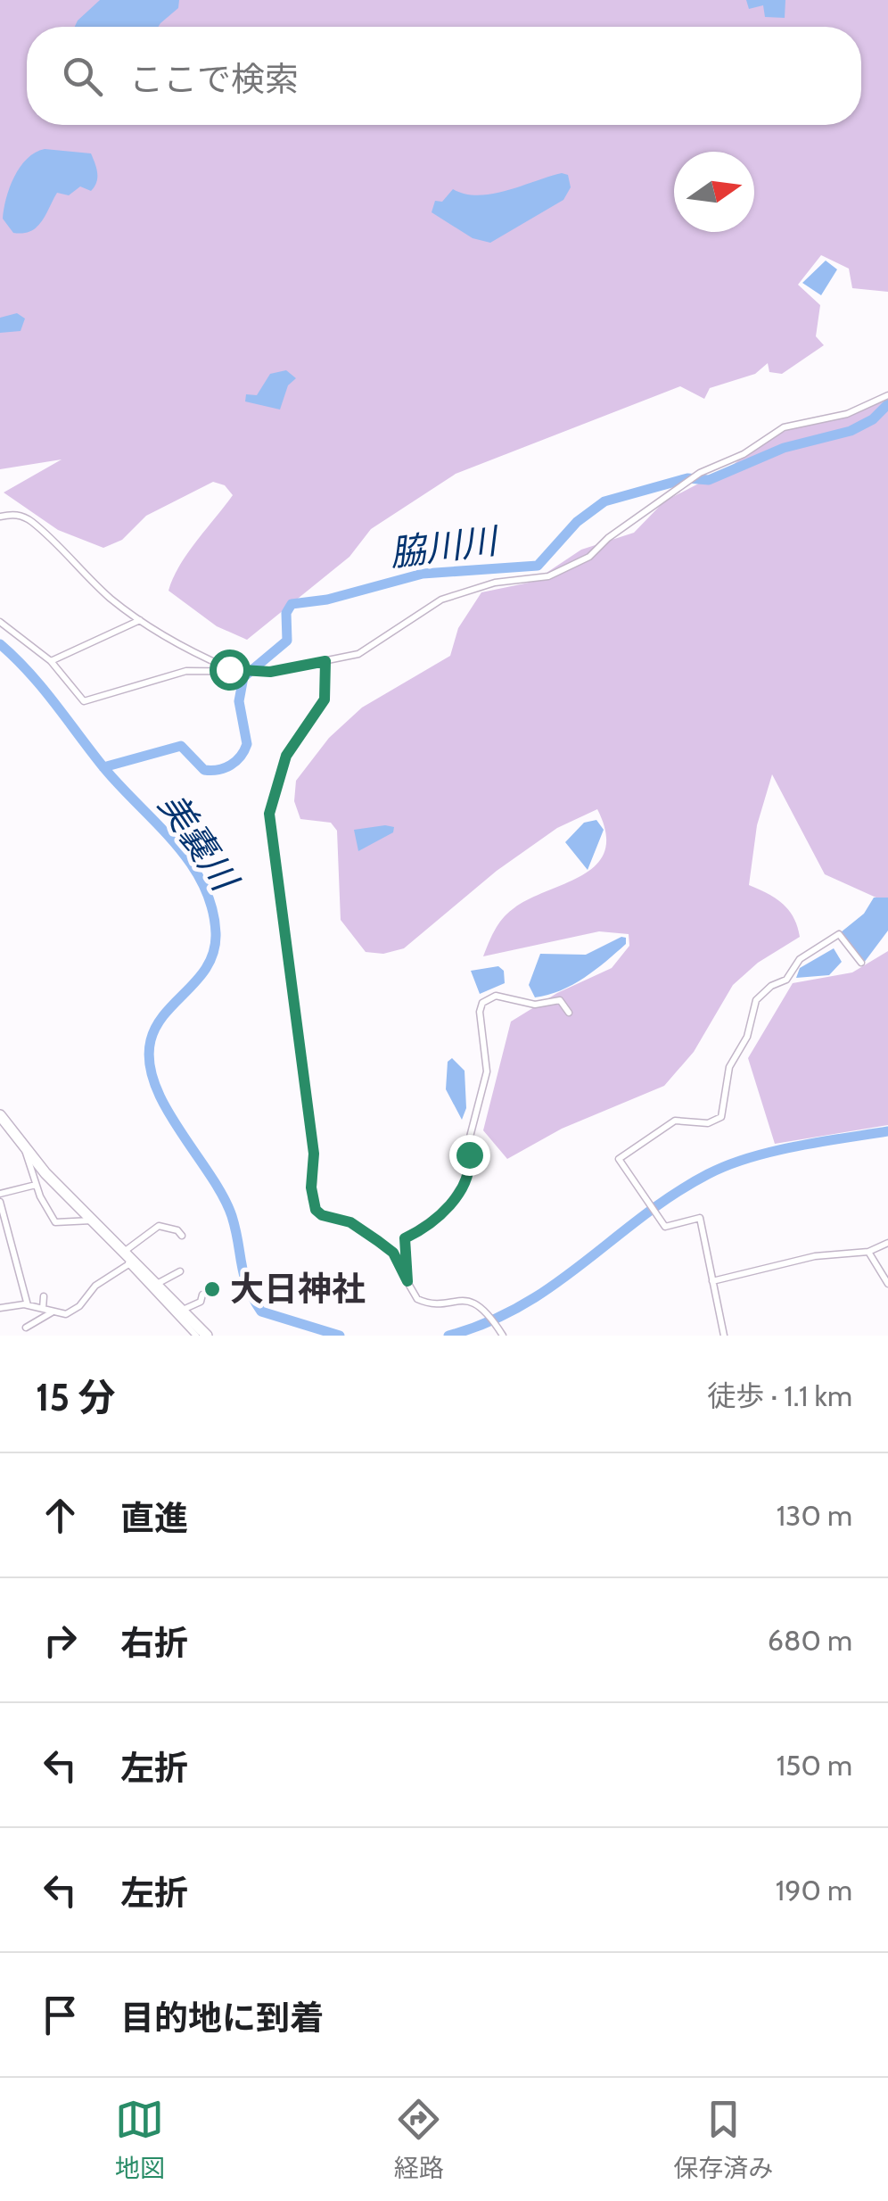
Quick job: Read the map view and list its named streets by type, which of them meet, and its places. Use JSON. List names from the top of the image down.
{
  "water": ["脇川川", "美嚢川"],
  "places": ["大日神社"],
  "north": "right",
  "page": {
    "search": "ここで検索",
    "heading": ["15 分", "徒歩 · 1.1 km"],
    "list": [
      ["直進", "130 m"],
      ["右折", "680 m"],
      ["左折", "150 m"],
      ["左折", "190 m"],
      "目的地に到着"
    ],
    "nav": ["地図", "経路", "保存済み"]
  }
}
